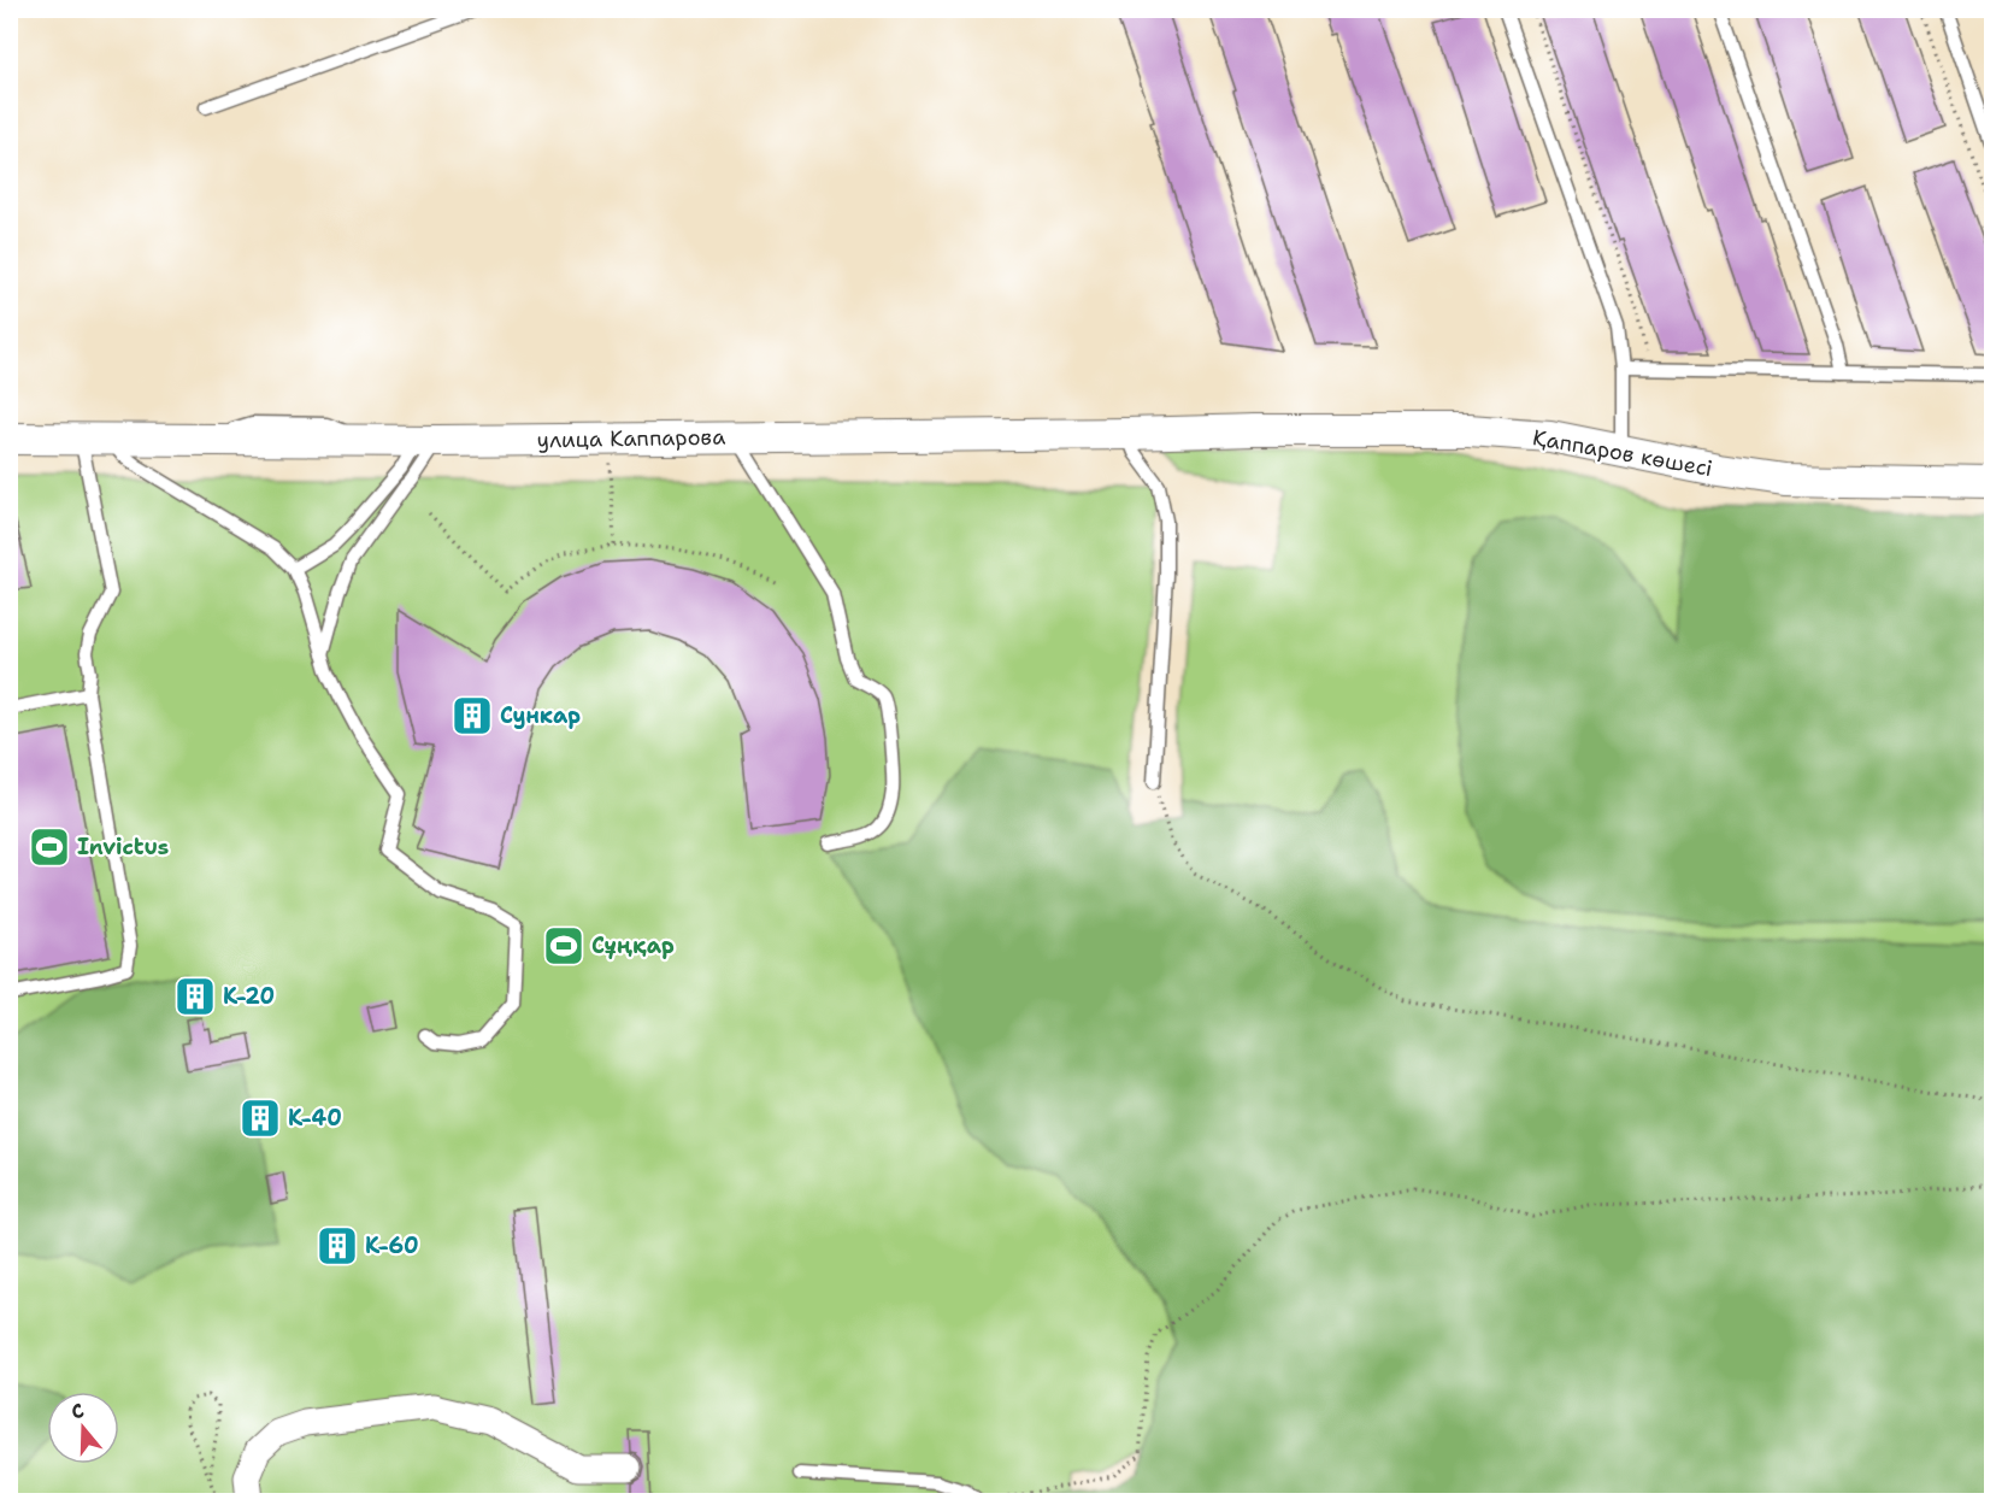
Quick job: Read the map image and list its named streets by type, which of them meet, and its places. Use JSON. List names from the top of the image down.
{
  "streets": {
    "street": ["улица Каппарова", "Қаппаров көшесі"]
  },
  "crossings": [
    ["улица Каппарова", "Қаппаров көшесі"]
  ],
  "places": {
    "building": [
      "Сункар",
      "K-20",
      "K-40",
      "K-60"
    ],
    "sports": ["Invictus", "Сұңқар"]
  },
  "north": "top"
}
